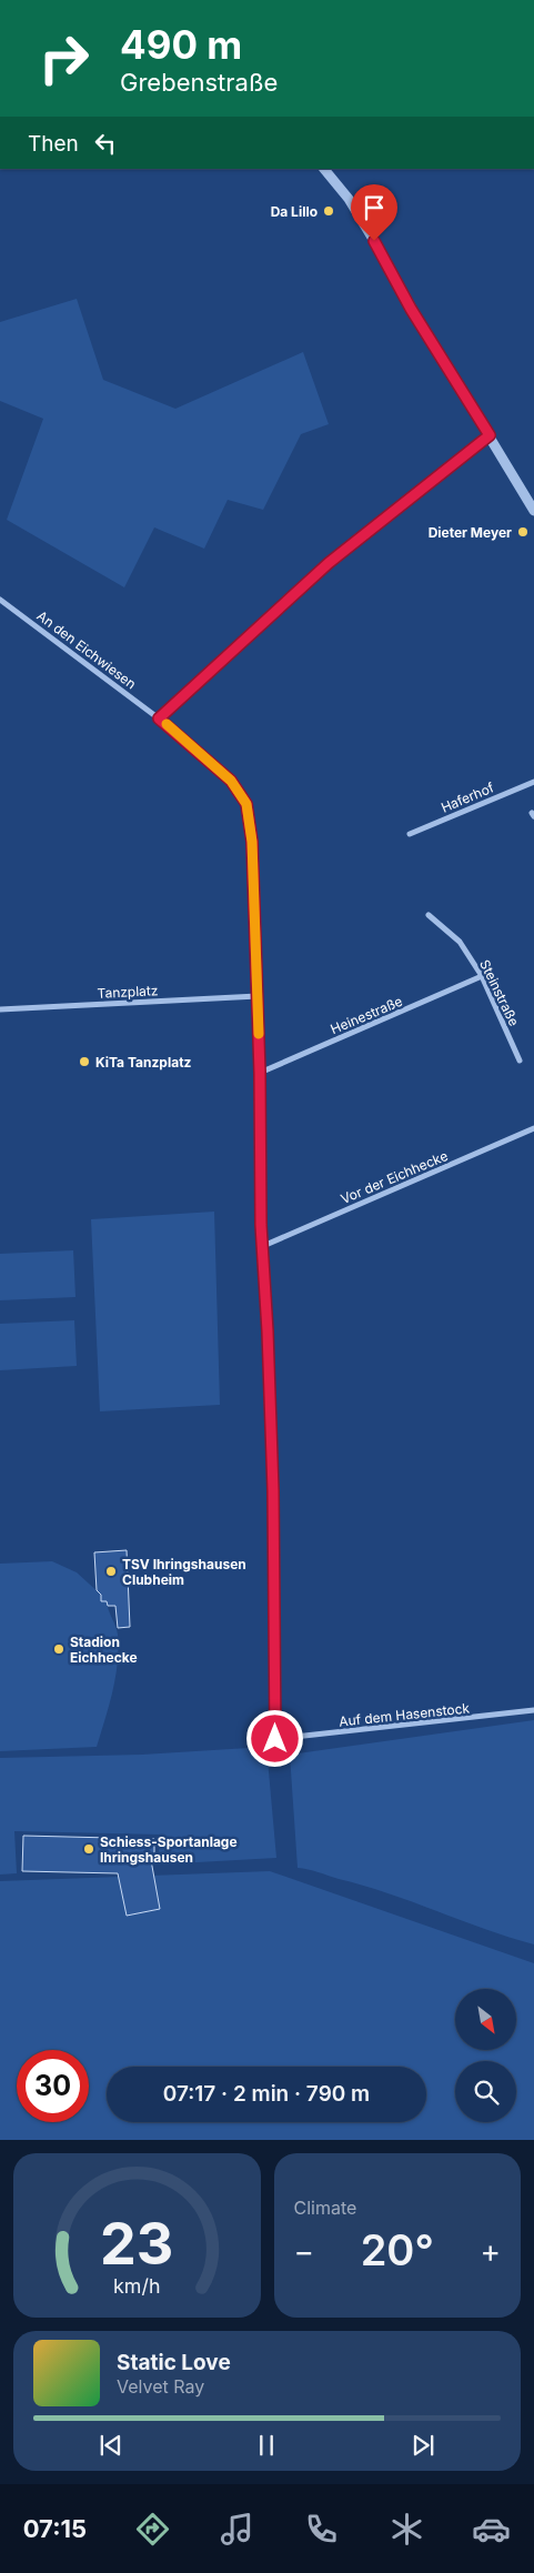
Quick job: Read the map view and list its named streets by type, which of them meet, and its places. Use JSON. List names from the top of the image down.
{
  "streets": {
    "street": [
      "An den Eichwiesen",
      "Haferhof",
      "Tanzplatz",
      "Steinstraße",
      "Heinestraße",
      "Vor der Eichhecke",
      "Auf dem Hasenstock"
    ]
  },
  "crossings": [
    ["An den Eichwiesen", "Tanzplatz"],
    ["An den Eichwiesen", "Heinestraße"],
    ["An den Eichwiesen", "Vor der Eichhecke"],
    ["An den Eichwiesen", "Auf dem Hasenstock"],
    ["Steinstraße", "Heinestraße"]
  ],
  "places": [
    "Da Lillo",
    "Dieter Meyer",
    "KiTa Tanzplatz",
    "TSV Ihringshausen Clubheim",
    "Stadion Eichhecke",
    "Schiess-Sportanlage Ihringshausen"
  ],
  "north": "bottom right",
  "page": {
    "turn": ["490 m", "Grebenstraße"],
    "then": "Then",
    "limit": "30",
    "trip": "07:17 · 2 min · 790 m",
    "tile": "Climate",
    "heat": ["−", "20°", "+"],
    "song": ["Static Love", "Velvet Ray"],
    "tabs": "07:15",
    "gauge": ["23", "km/h"]
  }
}
